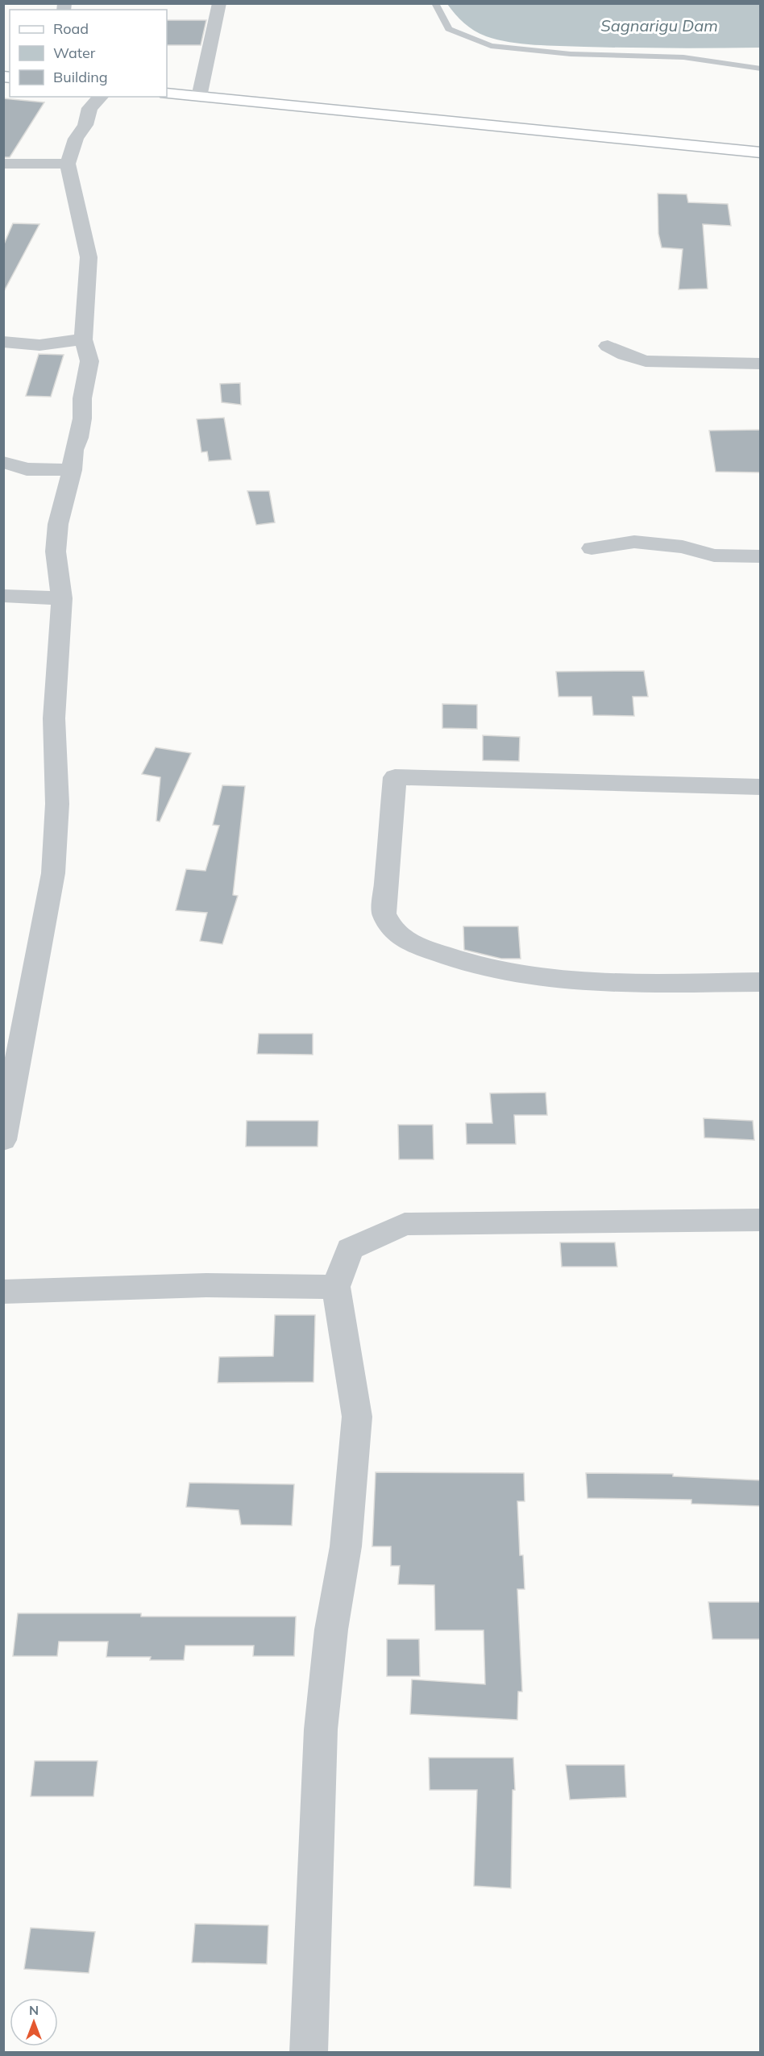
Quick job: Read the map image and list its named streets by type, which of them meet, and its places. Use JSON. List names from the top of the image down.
{
  "water": ["Sagnarigu Dam"],
  "legend": ["Road", "Water", "Building"],
  "north": "top"
}
